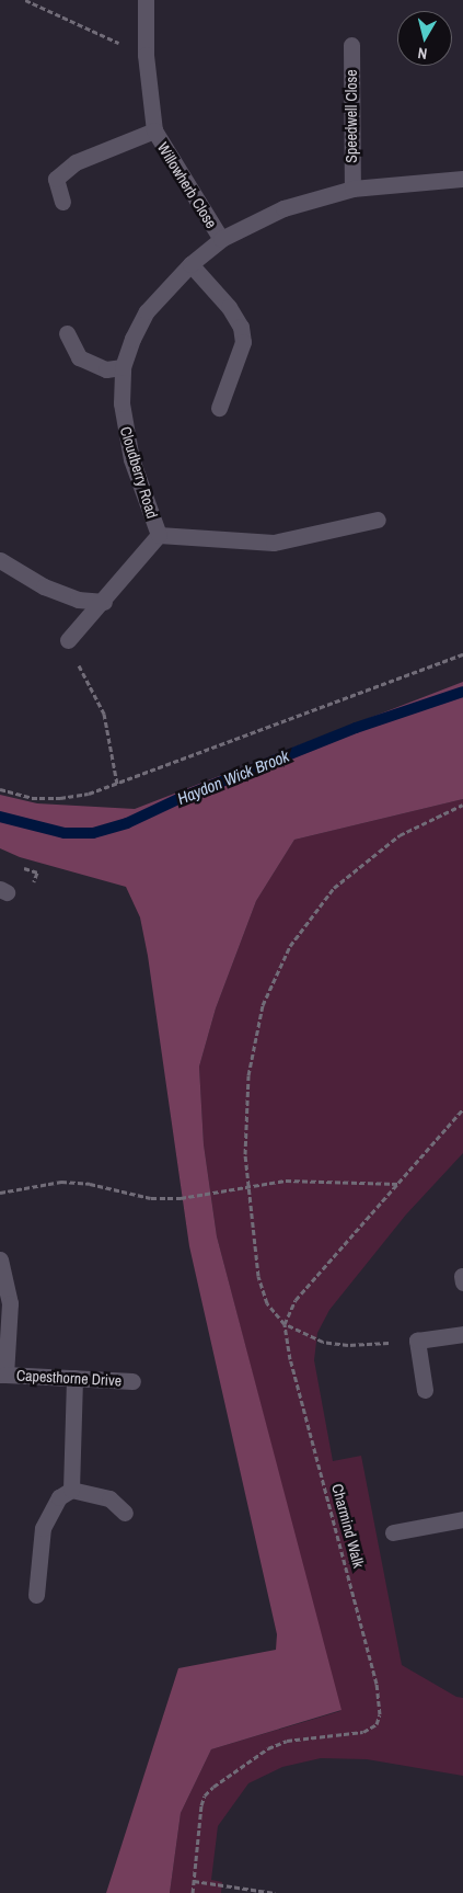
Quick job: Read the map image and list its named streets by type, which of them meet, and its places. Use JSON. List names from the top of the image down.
{
  "streets": {
    "street": [
      "Speedwell Close",
      "Willowherb Close",
      "Cloudberry Road",
      "Capesthorne Drive"
    ],
    "path": ["Charmind Walk"]
  },
  "crossings": [
    ["Speedwell Close", "Cloudberry Road"],
    ["Willowherb Close", "Cloudberry Road"]
  ],
  "water": ["Haydon Wick Brook"],
  "north": "bottom"
}
